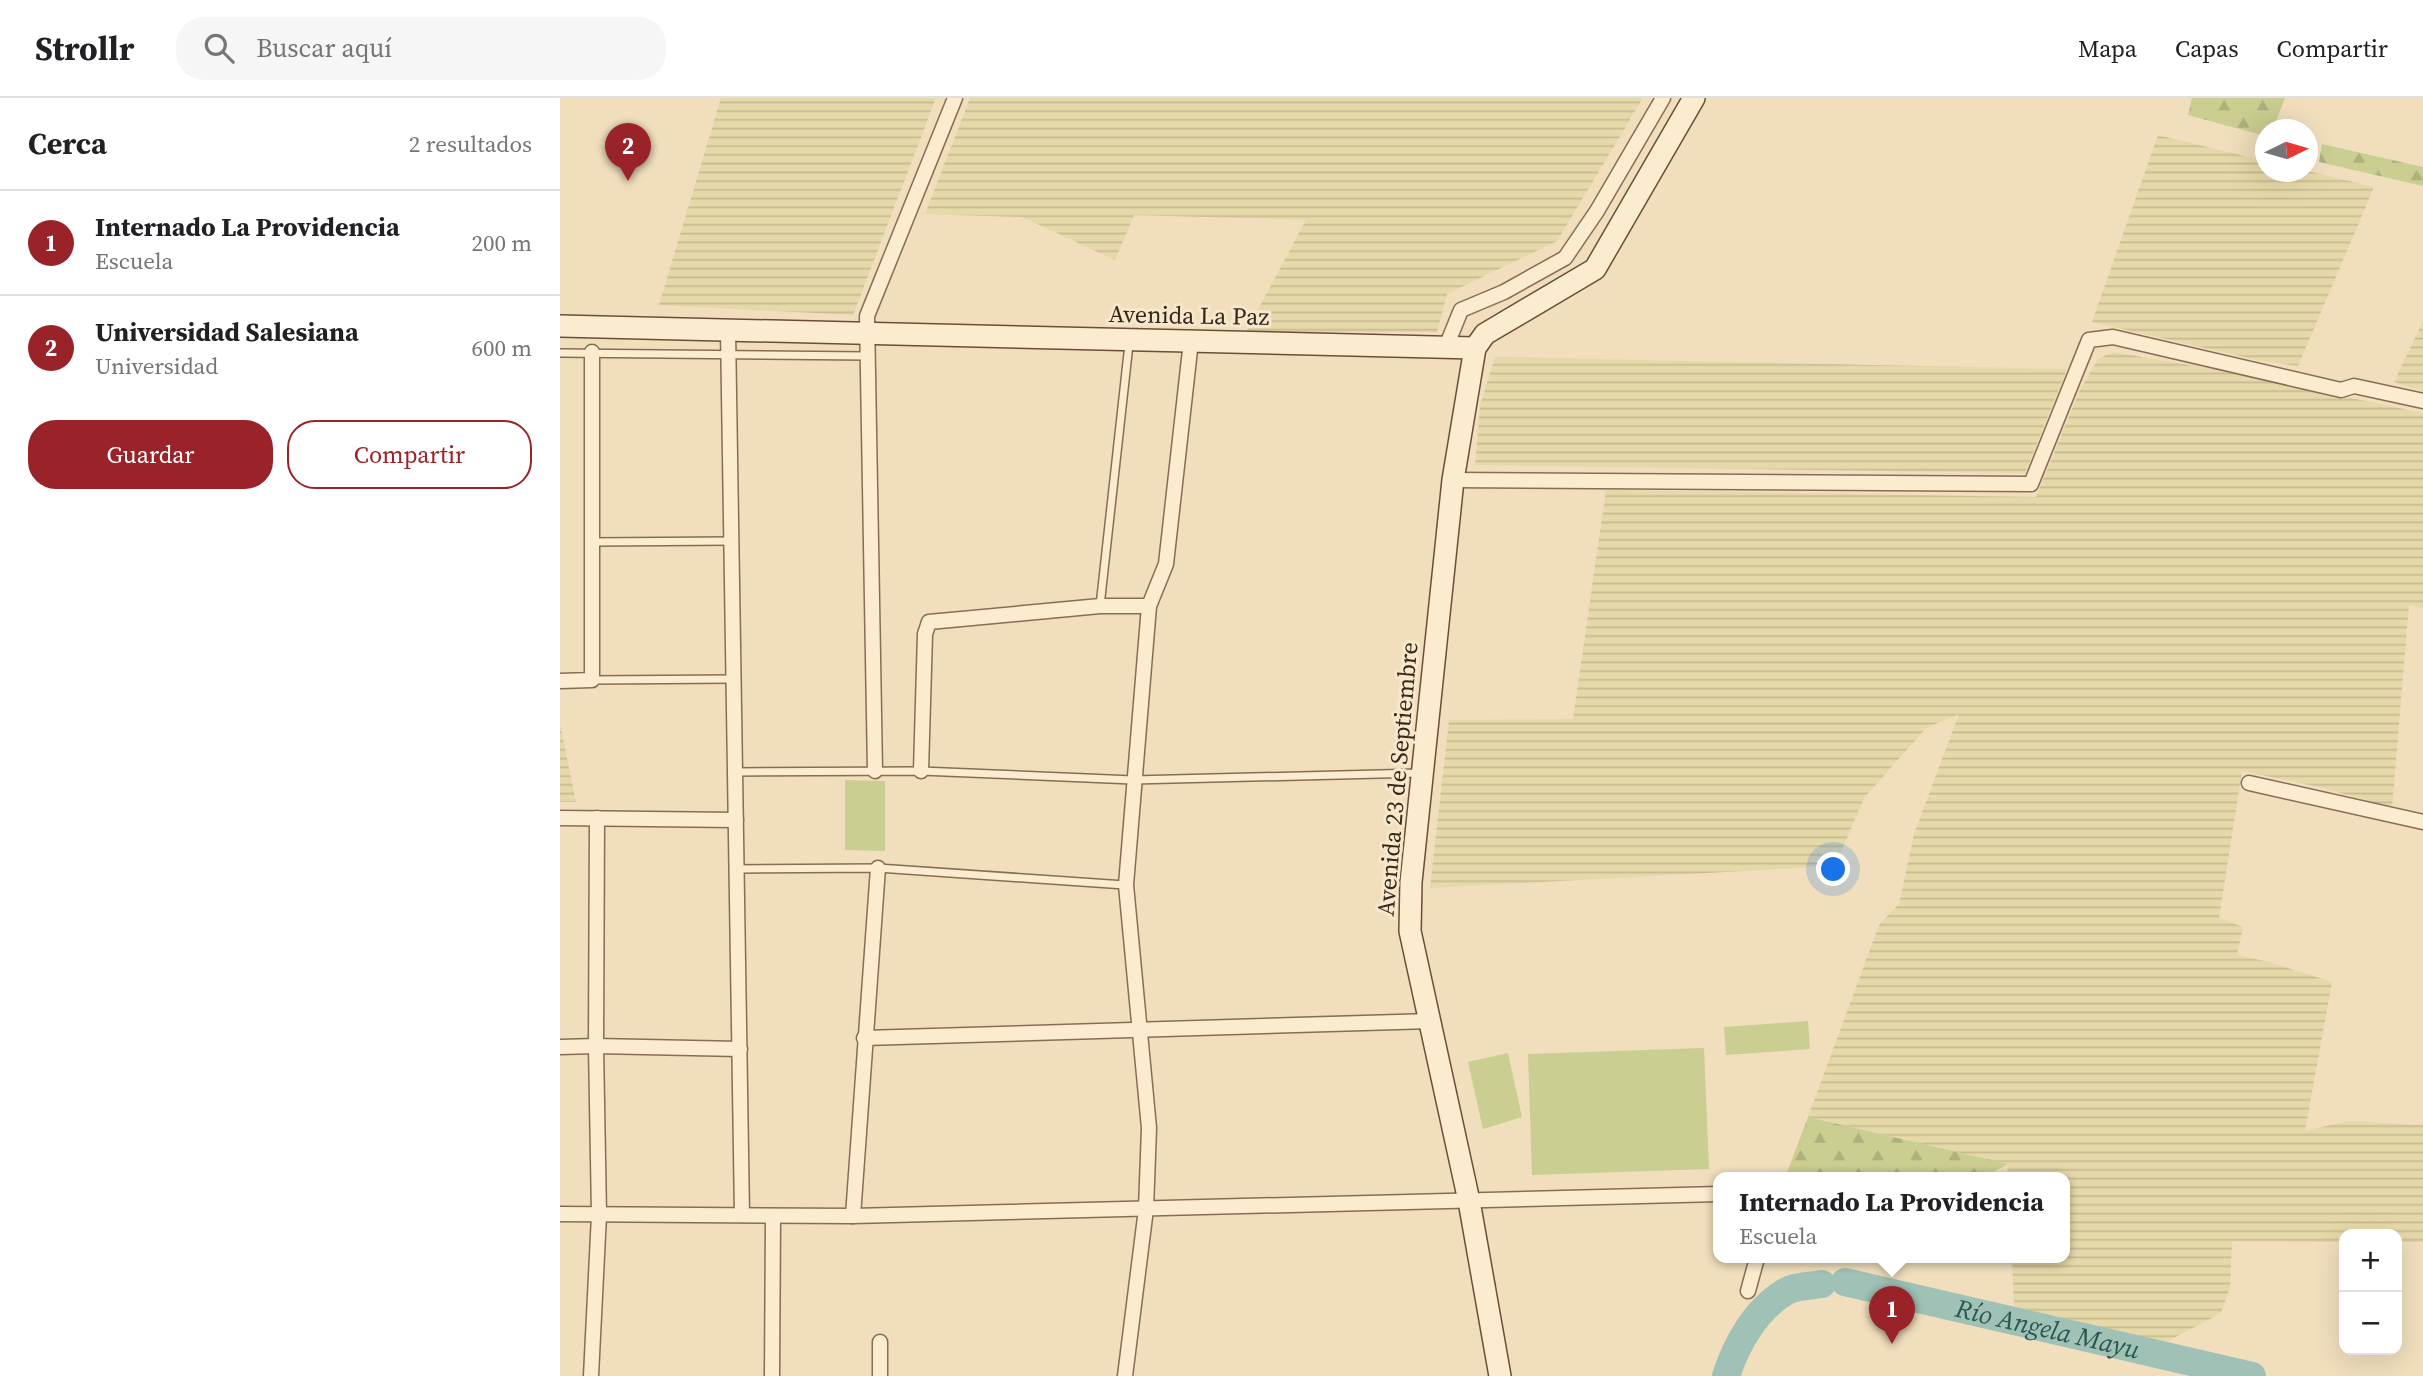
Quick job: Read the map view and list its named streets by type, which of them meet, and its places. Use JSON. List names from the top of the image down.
{
  "streets": {
    "main road": ["Avenida La Paz", "Avenida 23 de Septiembre"]
  },
  "crossings": [
    ["Avenida La Paz", "Avenida 23 de Septiembre"]
  ],
  "water": ["Río Angela Mayu"],
  "north": "right",
  "page": {
    "header": "Strollr",
    "search": "Buscar aquí",
    "nav": ["Mapa", "Capas", "Compartir"],
    "heading": ["Cerca", "2 resultados"],
    "pins": ["2", "1"],
    "list": [
      {
        "mark": "1",
        "name": "Internado La Providencia",
        "note": "Escuela",
        "value": "200 m"
      },
      {
        "mark": "2",
        "name": "Universidad Salesiana",
        "note": "Universidad",
        "value": "600 m"
      }
    ],
    "buttons": ["Guardar", "Compartir"],
    "popup": ["Internado La Providencia", "Escuela"],
    "map_buttons": ["+", "−"]
  }
}
